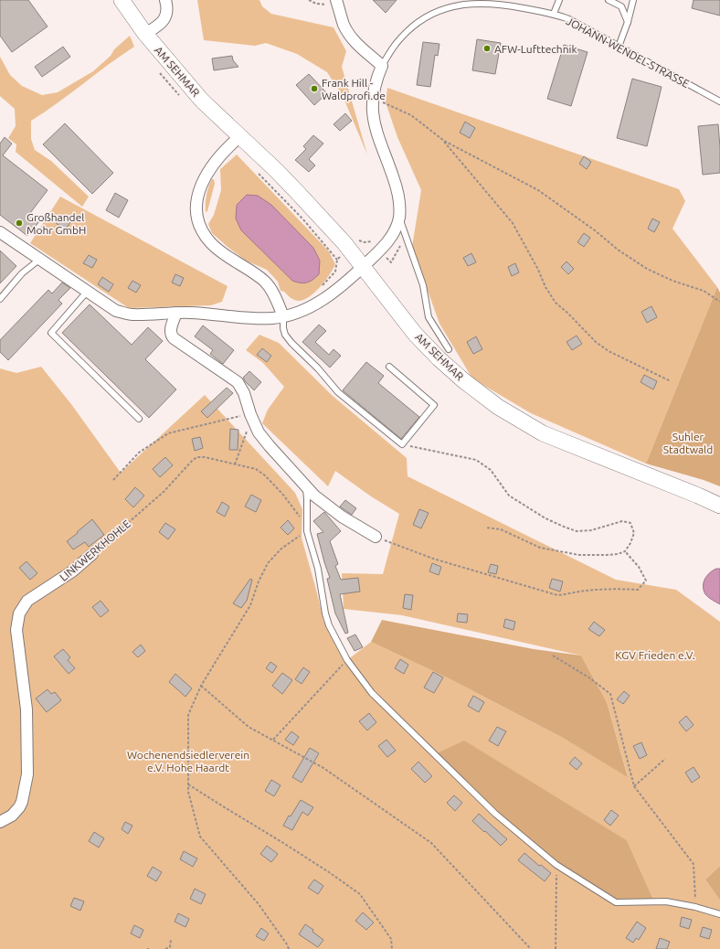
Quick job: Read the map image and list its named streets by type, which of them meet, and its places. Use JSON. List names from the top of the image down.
{
  "streets": {
    "main road": ["AM SEHMAR"],
    "street": ["JOHANN-WENDEL-STRASSE", "LINKWERKHOHLE"]
  },
  "crossings": [
    ["JOHANN-WENDEL-STRASSE", "AM SEHMAR"]
  ],
  "parks": ["Suhler Stadtwald", "KGV Frieden e.V.", "Wochenendsiedlerverein e.V. Hohe Haardt"],
  "places": ["AFW-Lufttechnik", "Frank Hill - Waldprofi.de", "Großhandel Mohr GmbH"]
}
